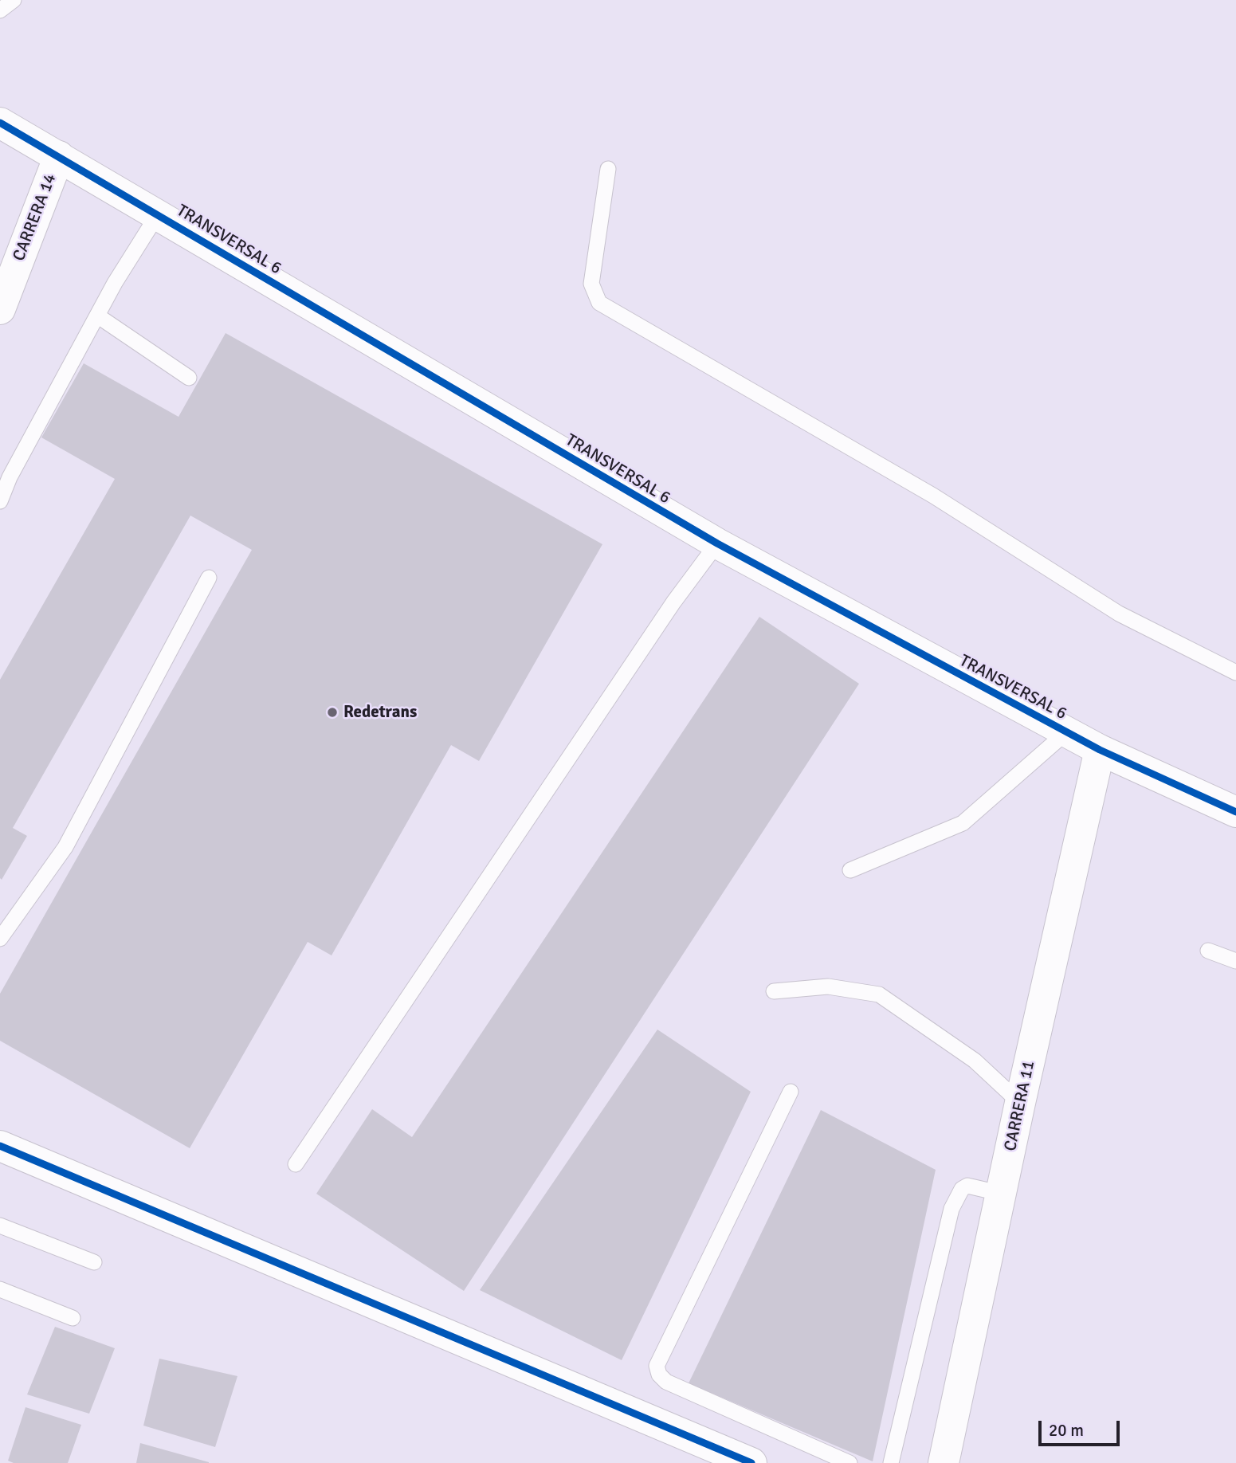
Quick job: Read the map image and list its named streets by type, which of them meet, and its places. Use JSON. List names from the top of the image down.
{
  "streets": {
    "street": ["CARRERA 14", "TRANSVERSAL 6", "CARRERA 11"]
  },
  "crossings": [
    ["CARRERA 14", "TRANSVERSAL 6"],
    ["TRANSVERSAL 6", "CARRERA 11"]
  ],
  "places": ["Redetrans"],
  "scale_bar": "20 m"
}
